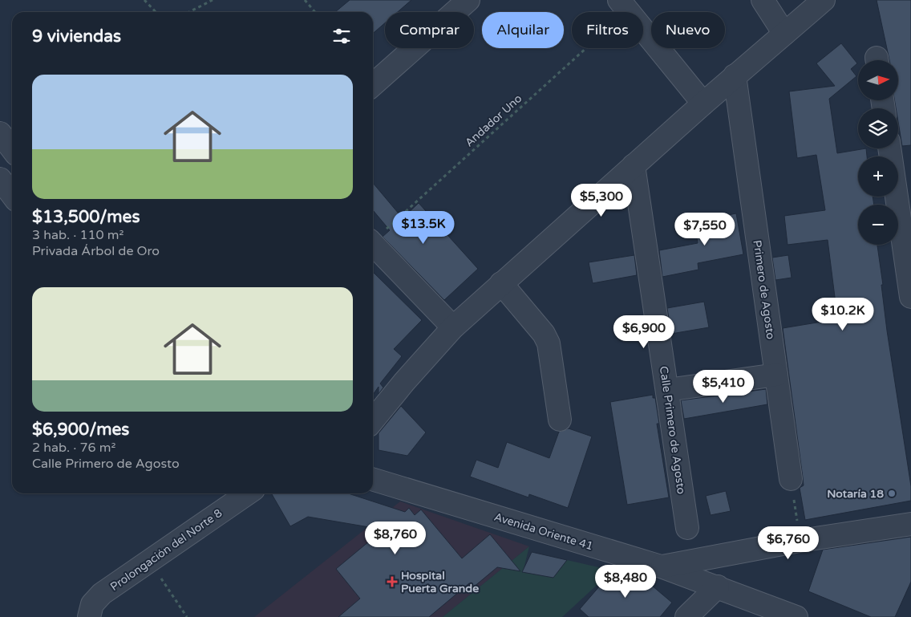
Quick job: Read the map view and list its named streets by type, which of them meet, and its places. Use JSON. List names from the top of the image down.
{
  "streets": {
    "street": [
      "Primero de Agosto",
      "Calle Primero de Agosto",
      "Avenida Oriente 41",
      "Prolongación del Norte 8"
    ],
    "path": ["Andador Uno"]
  },
  "places": {
    "other": ["Notaría 18"],
    "health": ["Hospital Puerta Grande"]
  },
  "north": "right",
  "page": {
    "chip": [
      "Comprar",
      "Alquilar",
      "Filtros",
      "Nuevo"
    ],
    "heading": "9 viviendas",
    "map_buttons": ["+", "−"],
    "list": [
      {
        "name": "$13,500/mes",
        "note": "3 hab. · 110 m² · Privada Árbol de Oro"
      },
      {
        "name": "$6,900/mes",
        "note": "2 hab. · 76 m² · Calle Primero de Agosto"
      }
    ],
    "price": [
      "$5,300",
      "$13.5K",
      "$7,550",
      "$10.2K",
      "$6,900",
      "$5,410",
      "$8,760",
      "$6,760",
      "$8,480"
    ]
  }
}
